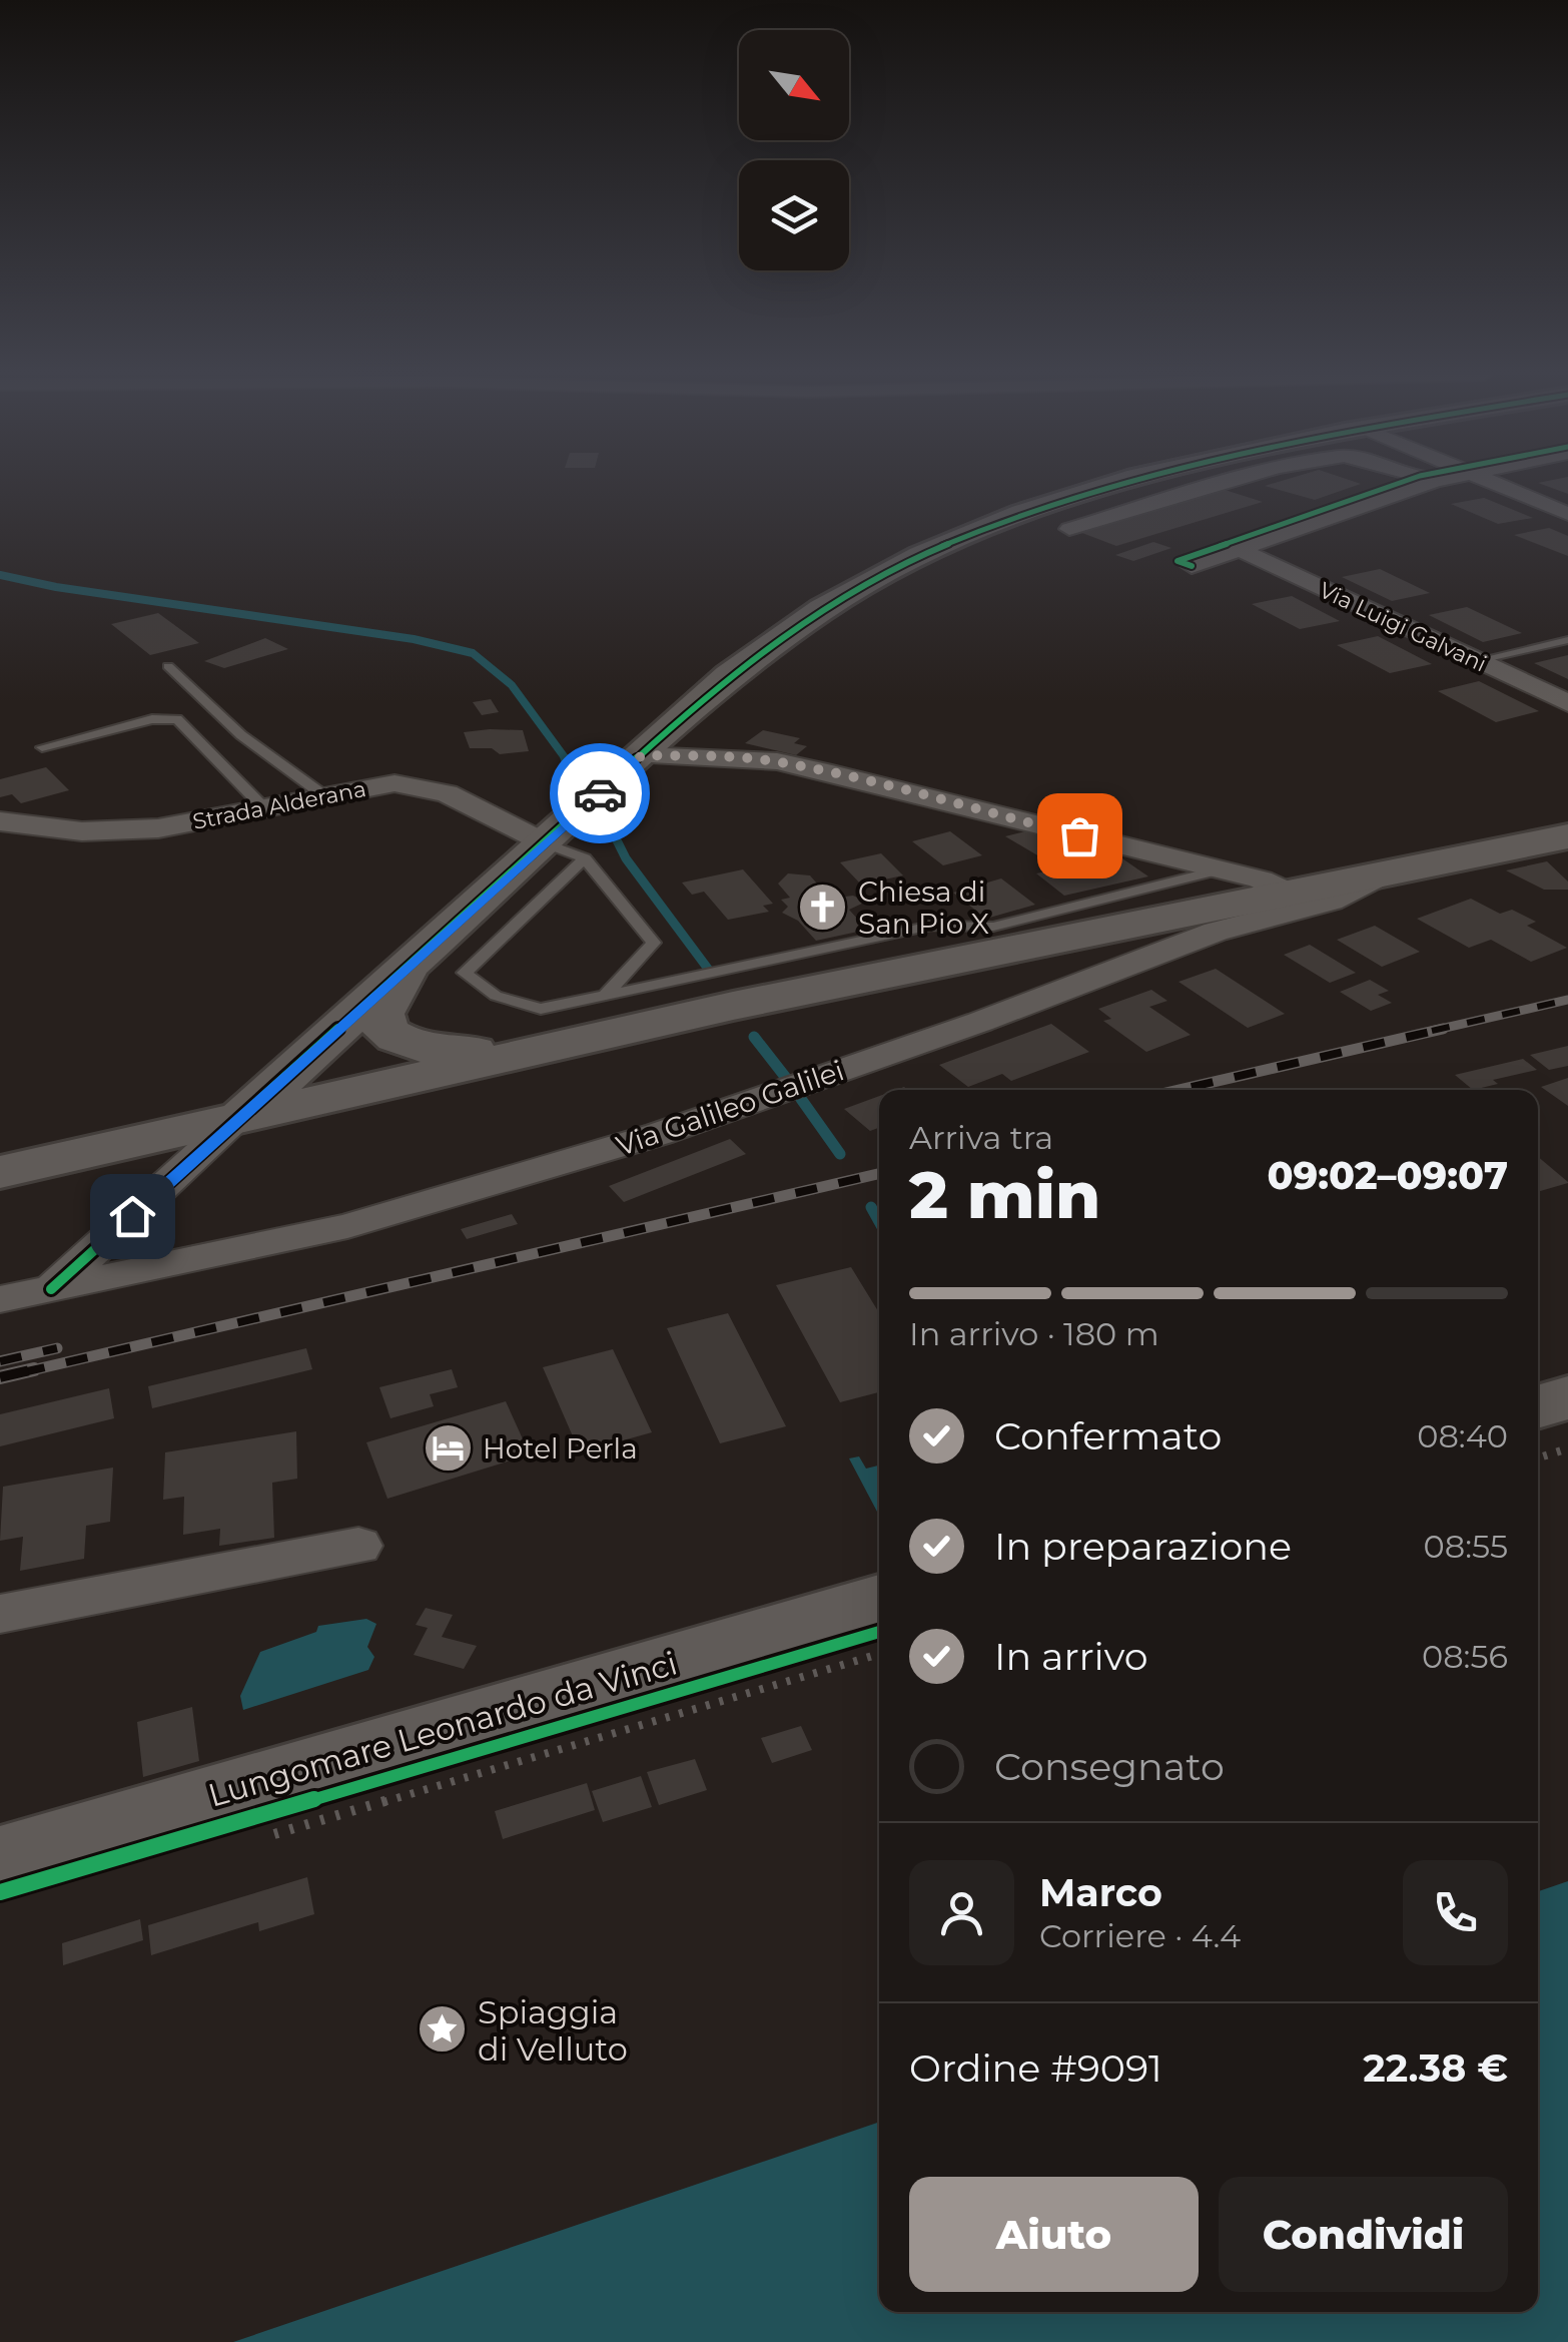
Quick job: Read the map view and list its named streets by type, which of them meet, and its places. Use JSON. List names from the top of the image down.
{
  "streets": {
    "street": [
      "Via Luigi Galvani",
      "Strada Alderana",
      "Via Galileo Galilei",
      "Lungomare Leonardo da Vinci"
    ]
  },
  "places": {
    "church": ["Chiesa di San Pio X"],
    "hotel": ["Hotel Perla"],
    "place": ["Spiaggia di Velluto"]
  },
  "north": "bottom right",
  "page": {
    "heading": ["2 min", "Arriva tra", "09:02–09:07"],
    "panel": [
      "Marco",
      "Corriere · 4.4",
      "Ordine #9091",
      "22.38 €"
    ],
    "bar": "In arrivo · 180 m",
    "list": [
      ["Confermato", "08:40"],
      ["In preparazione", "08:55"],
      ["In arrivo", "08:56"],
      "Consegnato"
    ],
    "buttons": ["Aiuto", "Condividi"]
  }
}
